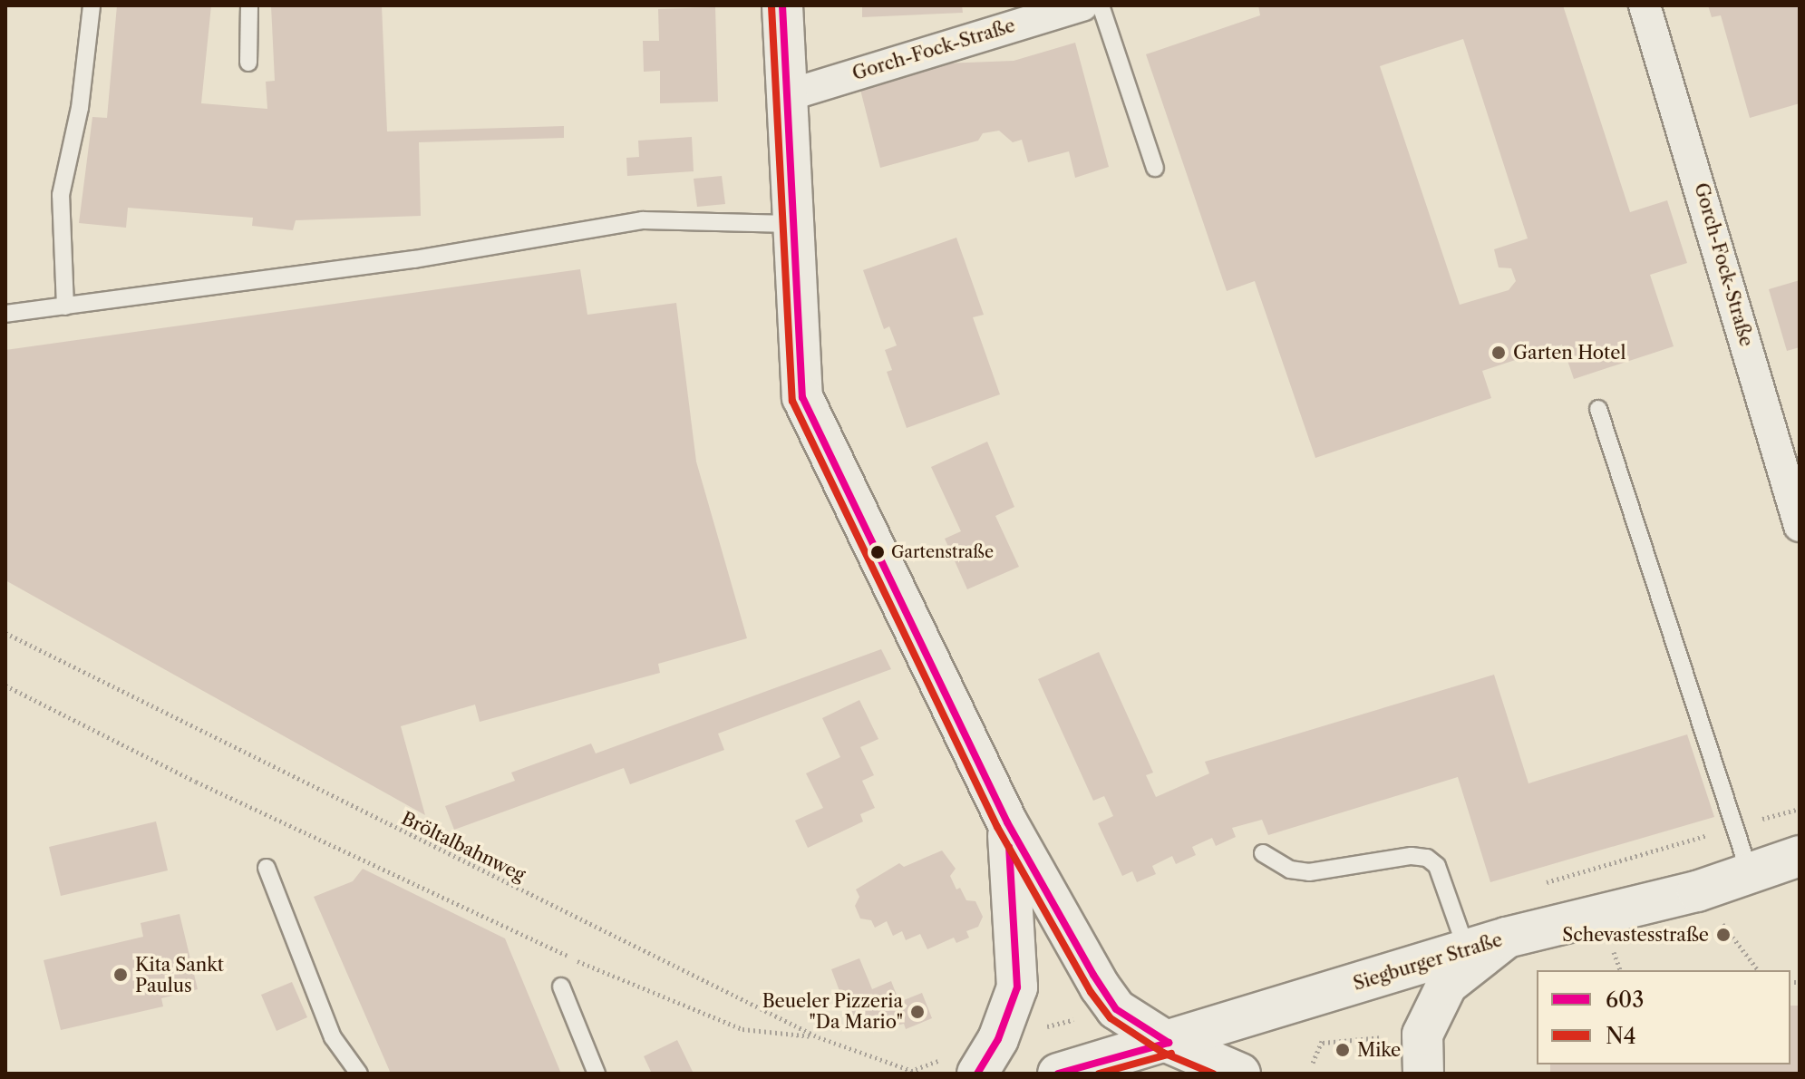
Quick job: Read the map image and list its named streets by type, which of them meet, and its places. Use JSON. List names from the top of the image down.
{
  "streets": {
    "street": ["Gorch-Fock-Straße", "Siegburger Straße"],
    "path": ["Bröltalbahnweg"]
  },
  "places": [
    "Garten Hotel",
    "Gartenstraße",
    "Schevastesstraße",
    "Kita Sankt Paulus",
    "Beueler Pizzeria \"Da Mario\"",
    "Mike"
  ],
  "lines": ["transit line 603", "transit line N4"],
  "legend": ["603", "N4"]
}
